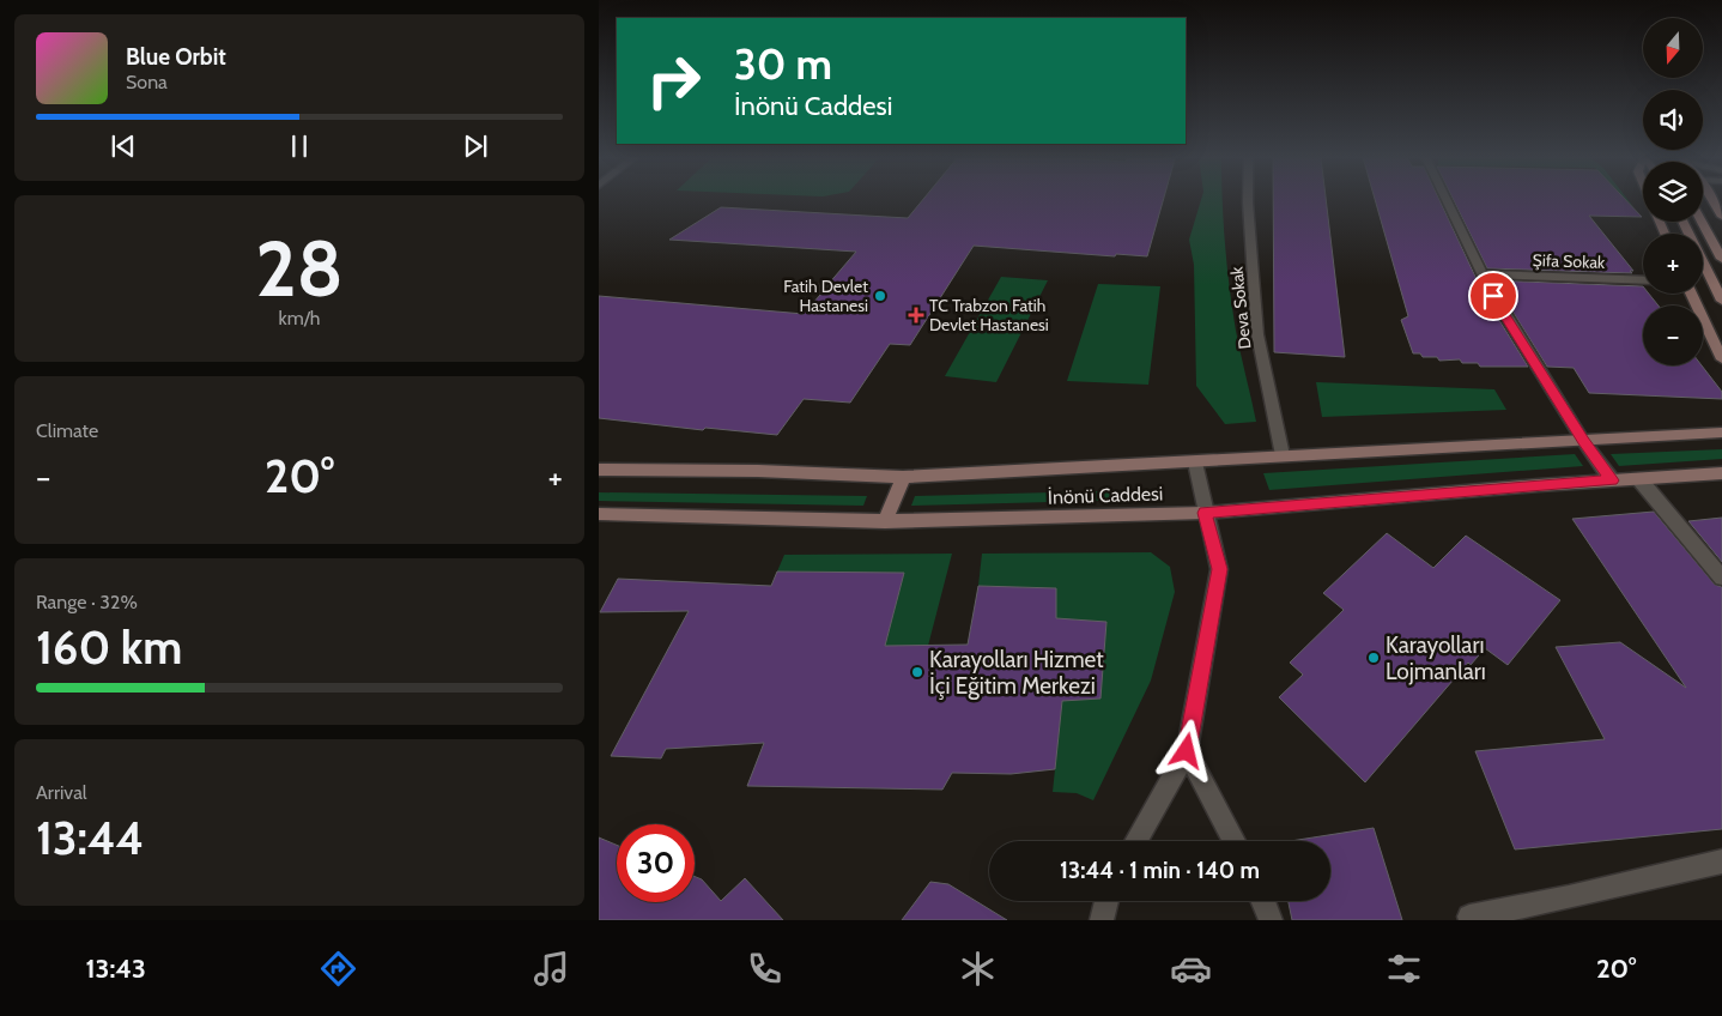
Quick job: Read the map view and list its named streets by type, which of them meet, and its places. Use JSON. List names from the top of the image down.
{
  "streets": {
    "street": ["Şifa Sokak", "Deva Sokak", "İnönü Caddesi"]
  },
  "crossings": [
    ["Deva Sokak", "İnönü Caddesi"]
  ],
  "places": {
    "other": ["Fatih Devlet Hastanesi", "Karayolları Lojmanları", "Karayolları Hizmet İçi Eğitim Merkezi"],
    "health": ["TC Trabzon Fatih Devlet Hastanesi"]
  },
  "north": "bottom",
  "page": {
    "map_buttons": ["+", "−"],
    "turn": ["30 m", "İnönü Caddesi"],
    "song": ["Blue Orbit", "Sona"],
    "tile": [
      ["28", "km/h"],
      "Climate",
      ["Range · 32%", "160 km"],
      ["Arrival", "13:44"]
    ],
    "heat": ["−", "20°", "+"],
    "limit": "30",
    "trip": "13:44 · 1 min · 140 m",
    "tabs": ["13:43", "20°"]
  }
}
